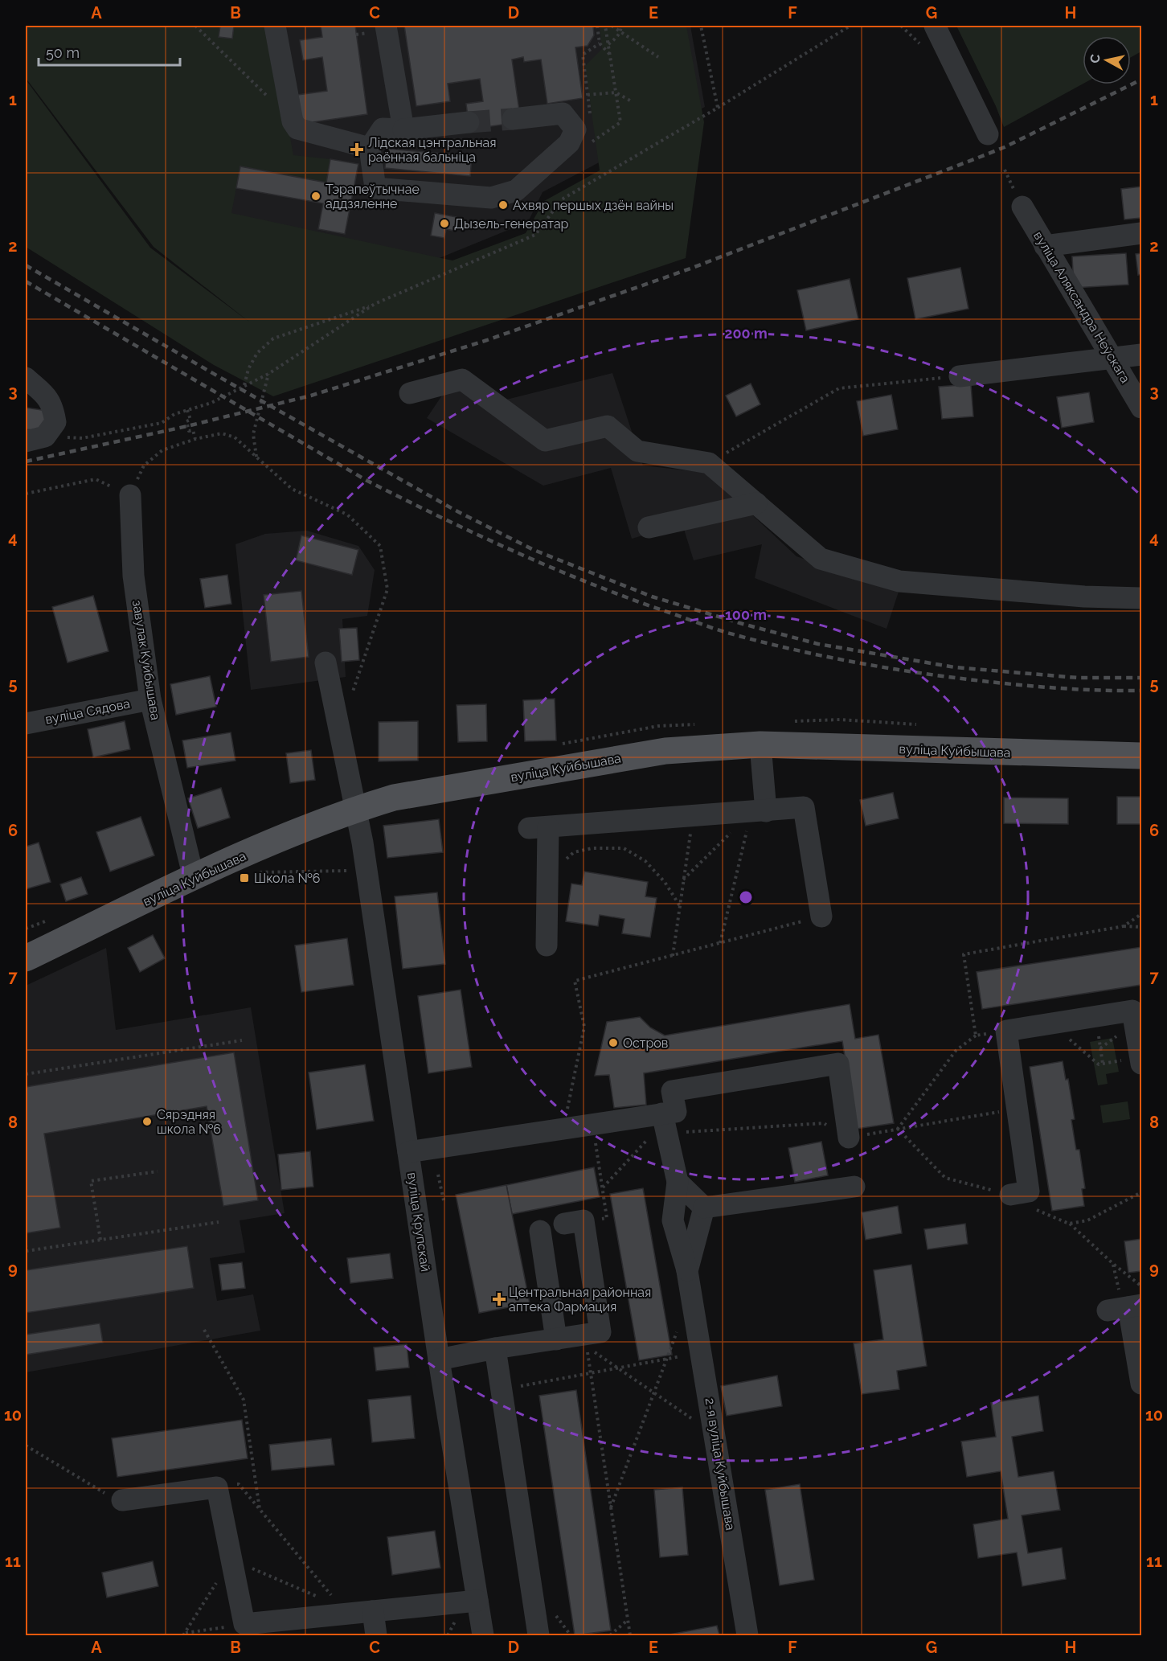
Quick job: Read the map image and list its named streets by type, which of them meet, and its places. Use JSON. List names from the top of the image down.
{
  "streets": {
    "main road": ["вуліца Куйбышава"],
    "street": [
      "вуліца Аляксандра Неўскага",
      "завулак Куйбышава",
      "вуліца Сядова",
      "вуліца Крупскай",
      "2-я вуліца Куйбышава"
    ]
  },
  "crossings": [
    ["завулак Куйбышава", "вуліца Сядова"],
    ["завулак Куйбышава", "вуліца Куйбышава"],
    ["вуліца Куйбышава", "вуліца Крупскай"]
  ],
  "places": {
    "health": ["Лідская цэнтральная раённая бальніца", "Центральная районная аптека Фармация"],
    "other": [
      "Тэрапеўтычнае аддзяленне",
      "Ахвяр першых дзён вайны",
      "Дызель-генератар",
      "Остров",
      "Сярэдняя школа №6"
    ],
    "transit": ["Школа №6"]
  },
  "scale_bar": "50 m",
  "north": "left",
  "grid": {
    "columns": [
      "A",
      "B",
      "C",
      "D",
      "E",
      "F",
      "G",
      "H"
    ],
    "rows": [
      "1",
      "2",
      "3",
      "4",
      "5",
      "6",
      "7",
      "8",
      "9",
      "10",
      "11"
    ]
  },
  "rings": ["200 m", "100 m"]
}
